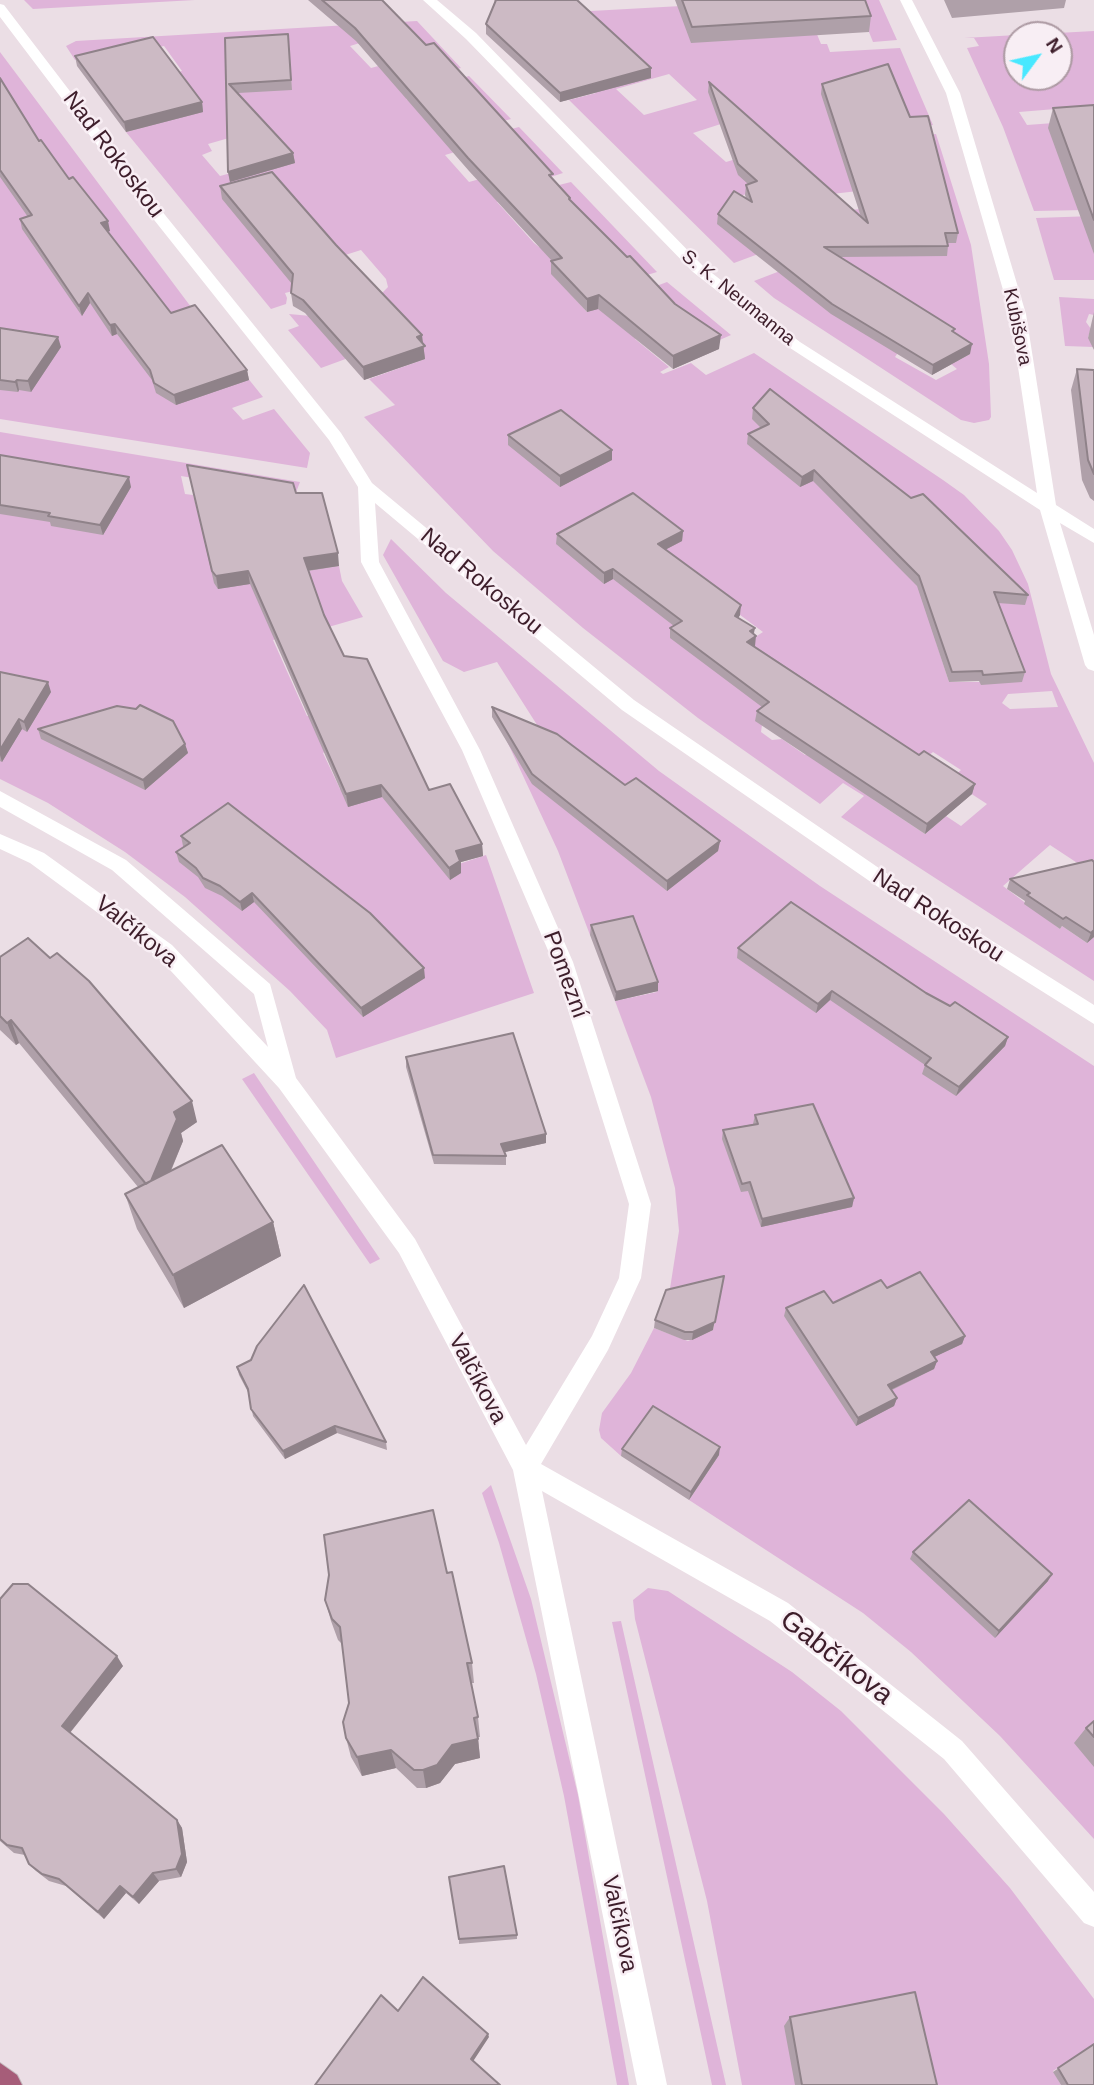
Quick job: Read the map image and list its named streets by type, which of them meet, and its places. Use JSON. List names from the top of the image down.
{
  "streets": {
    "street": [
      "Nad Rokoskou",
      "S. K. Neumanna",
      "Kubišova",
      "Valčíkova",
      "Pomezní",
      "Gabčíkova"
    ]
  },
  "crossings": [
    ["Nad Rokoskou", "Pomezní"],
    ["S. K. Neumanna", "Kubišova"],
    ["Valčíkova", "Pomezní"],
    ["Valčíkova", "Gabčíkova"],
    ["Pomezní", "Gabčíkova"]
  ],
  "north": "top right"
}
